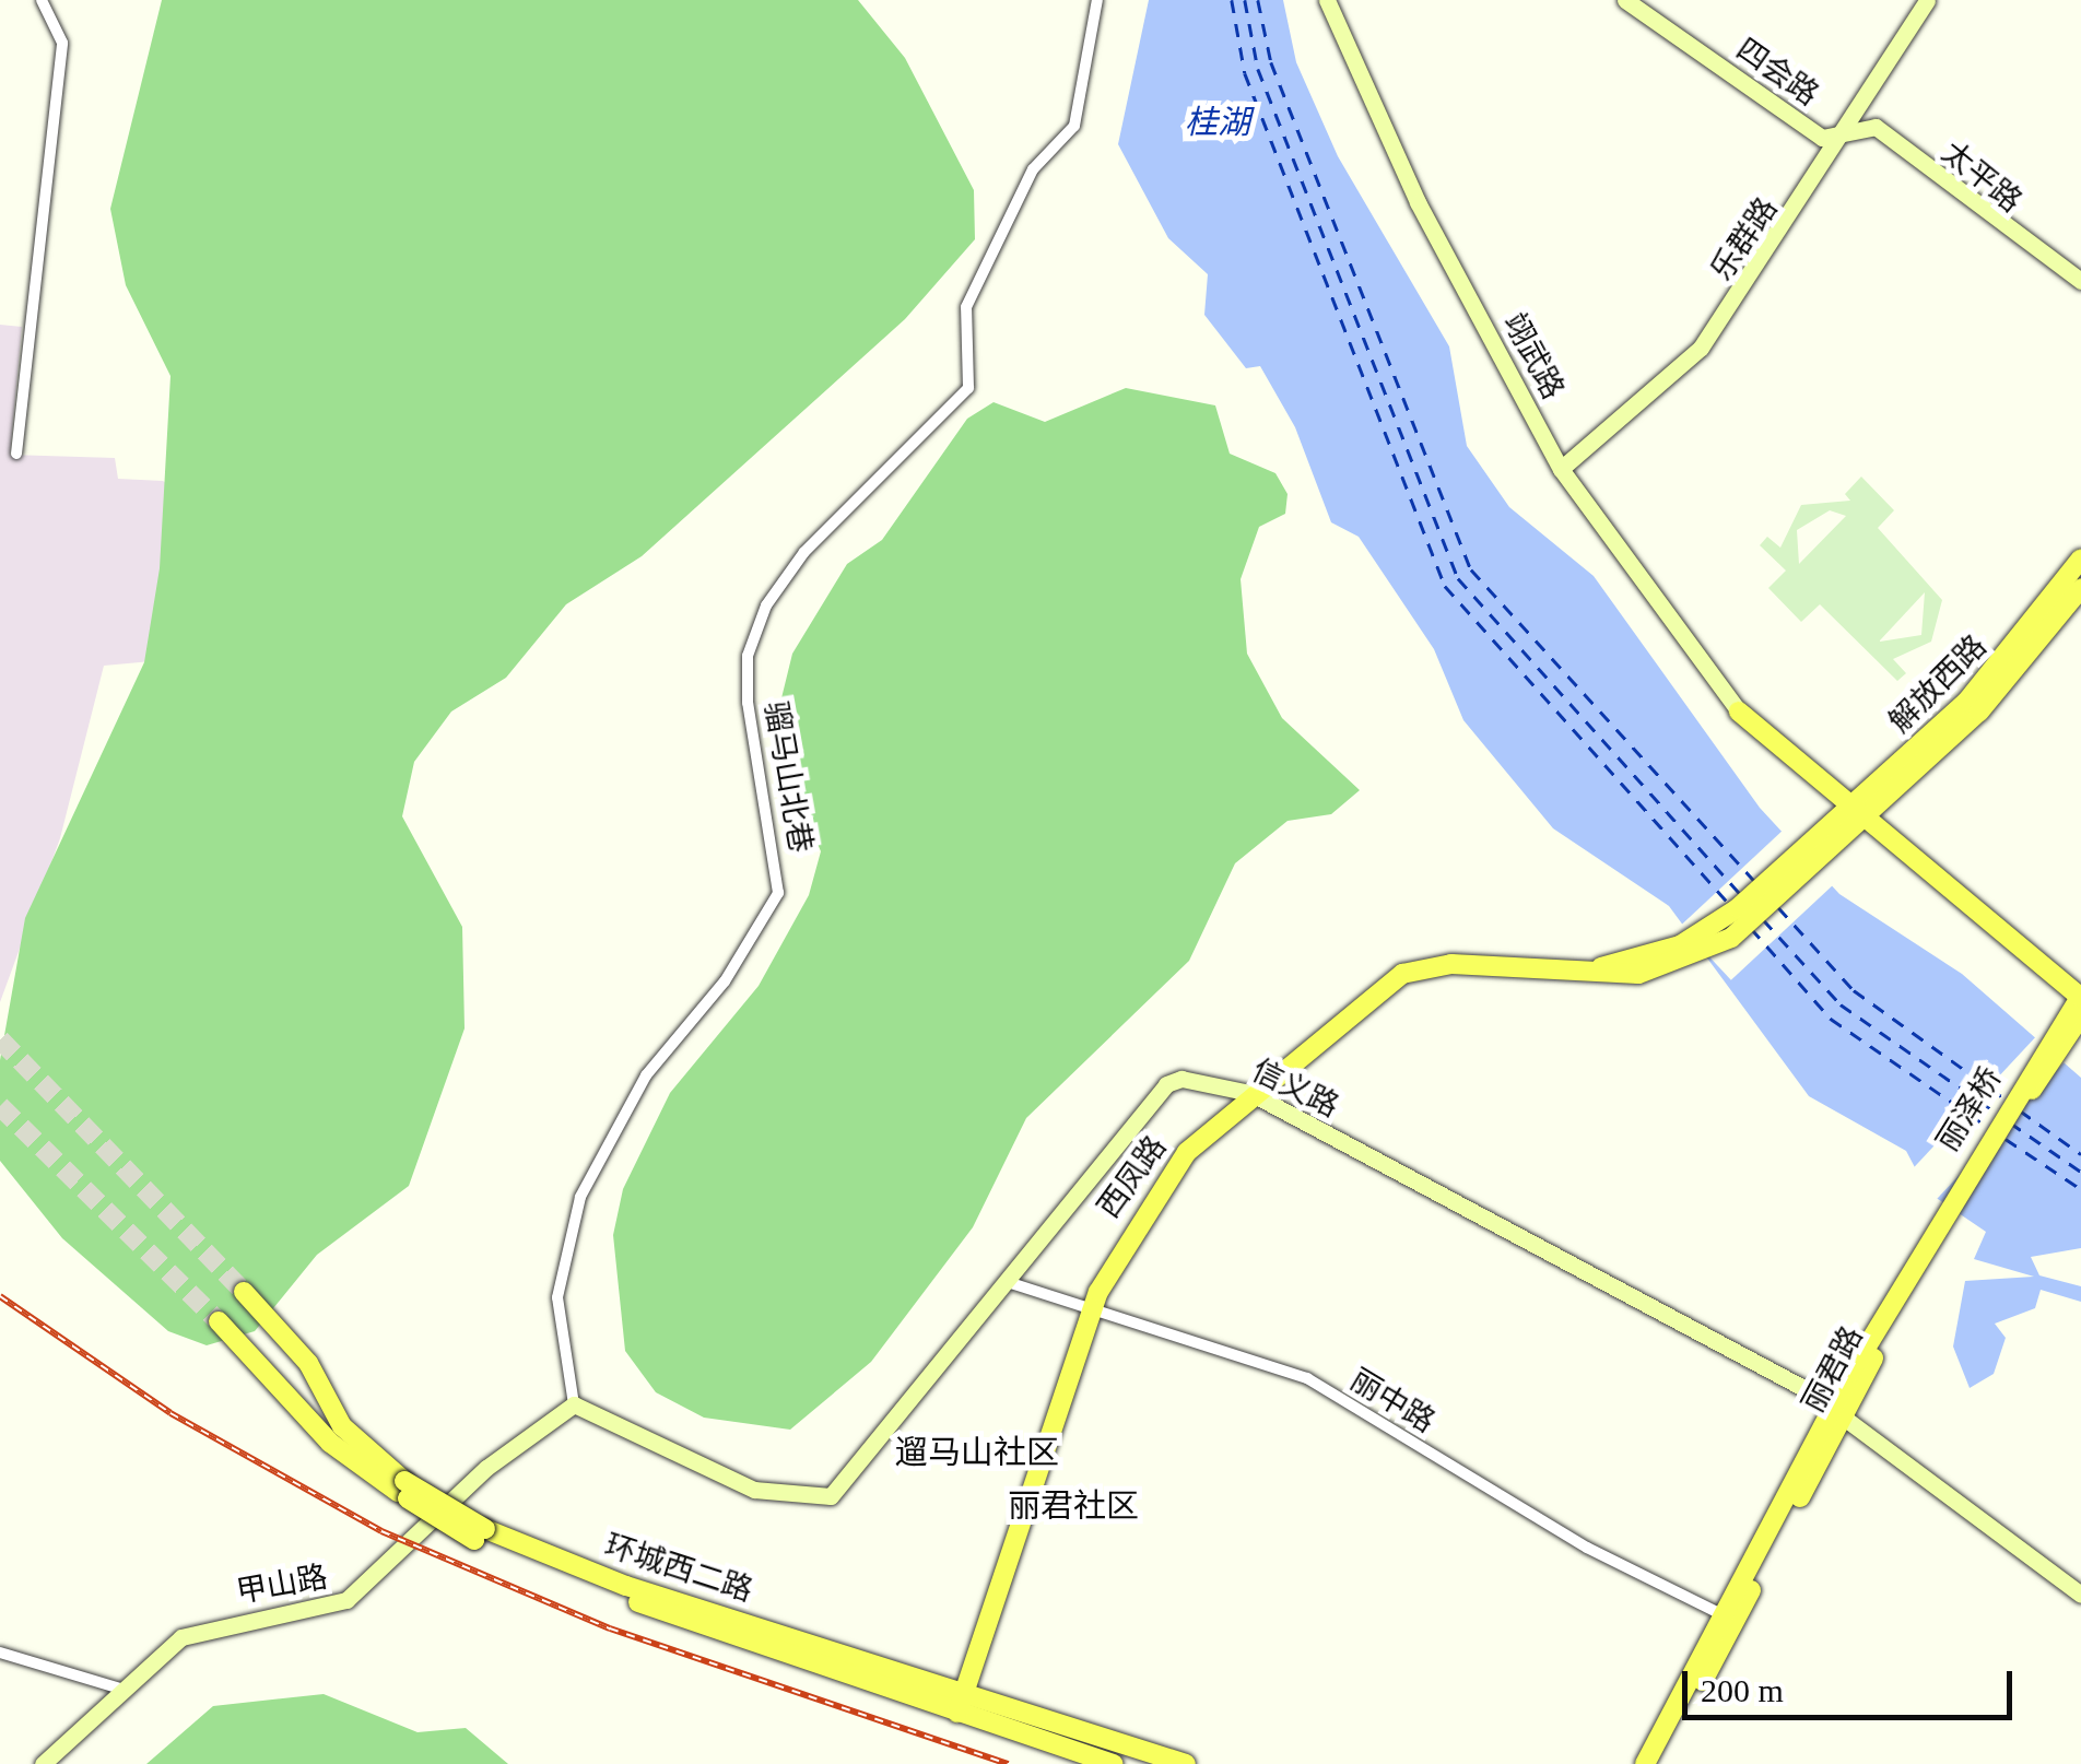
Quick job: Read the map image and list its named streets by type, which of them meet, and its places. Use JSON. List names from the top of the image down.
{
  "streets": {
    "main road": [
      "翊武路",
      "解放西路",
      "丽泽桥",
      "西凤路",
      "丽君路",
      "环城西二路"
    ],
    "street": [
      "四会路",
      "太平路",
      "乐群路",
      "骝马山北巷",
      "信义路",
      "丽中路",
      "甲山路"
    ]
  },
  "crossings": [
    ["四会路", "太平路"],
    ["四会路", "乐群路"],
    ["太平路", "乐群路"],
    ["乐群路", "翊武路"],
    ["翊武路", "解放西路"],
    ["翊武路", "丽泽桥"],
    ["解放西路", "西凤路"],
    ["骝马山北巷", "信义路"],
    ["骝马山北巷", "甲山路"],
    ["信义路", "西凤路"],
    ["信义路", "丽君路"],
    ["信义路", "丽中路"],
    ["信义路", "甲山路"],
    ["丽泽桥", "丽君路"],
    ["西凤路", "丽中路"],
    ["西凤路", "环城西二路"],
    ["丽君路", "丽中路"]
  ],
  "districts": ["遛马山社区", "丽君社区"],
  "water": ["桂湖"],
  "scale_bar": "200 m"
}
